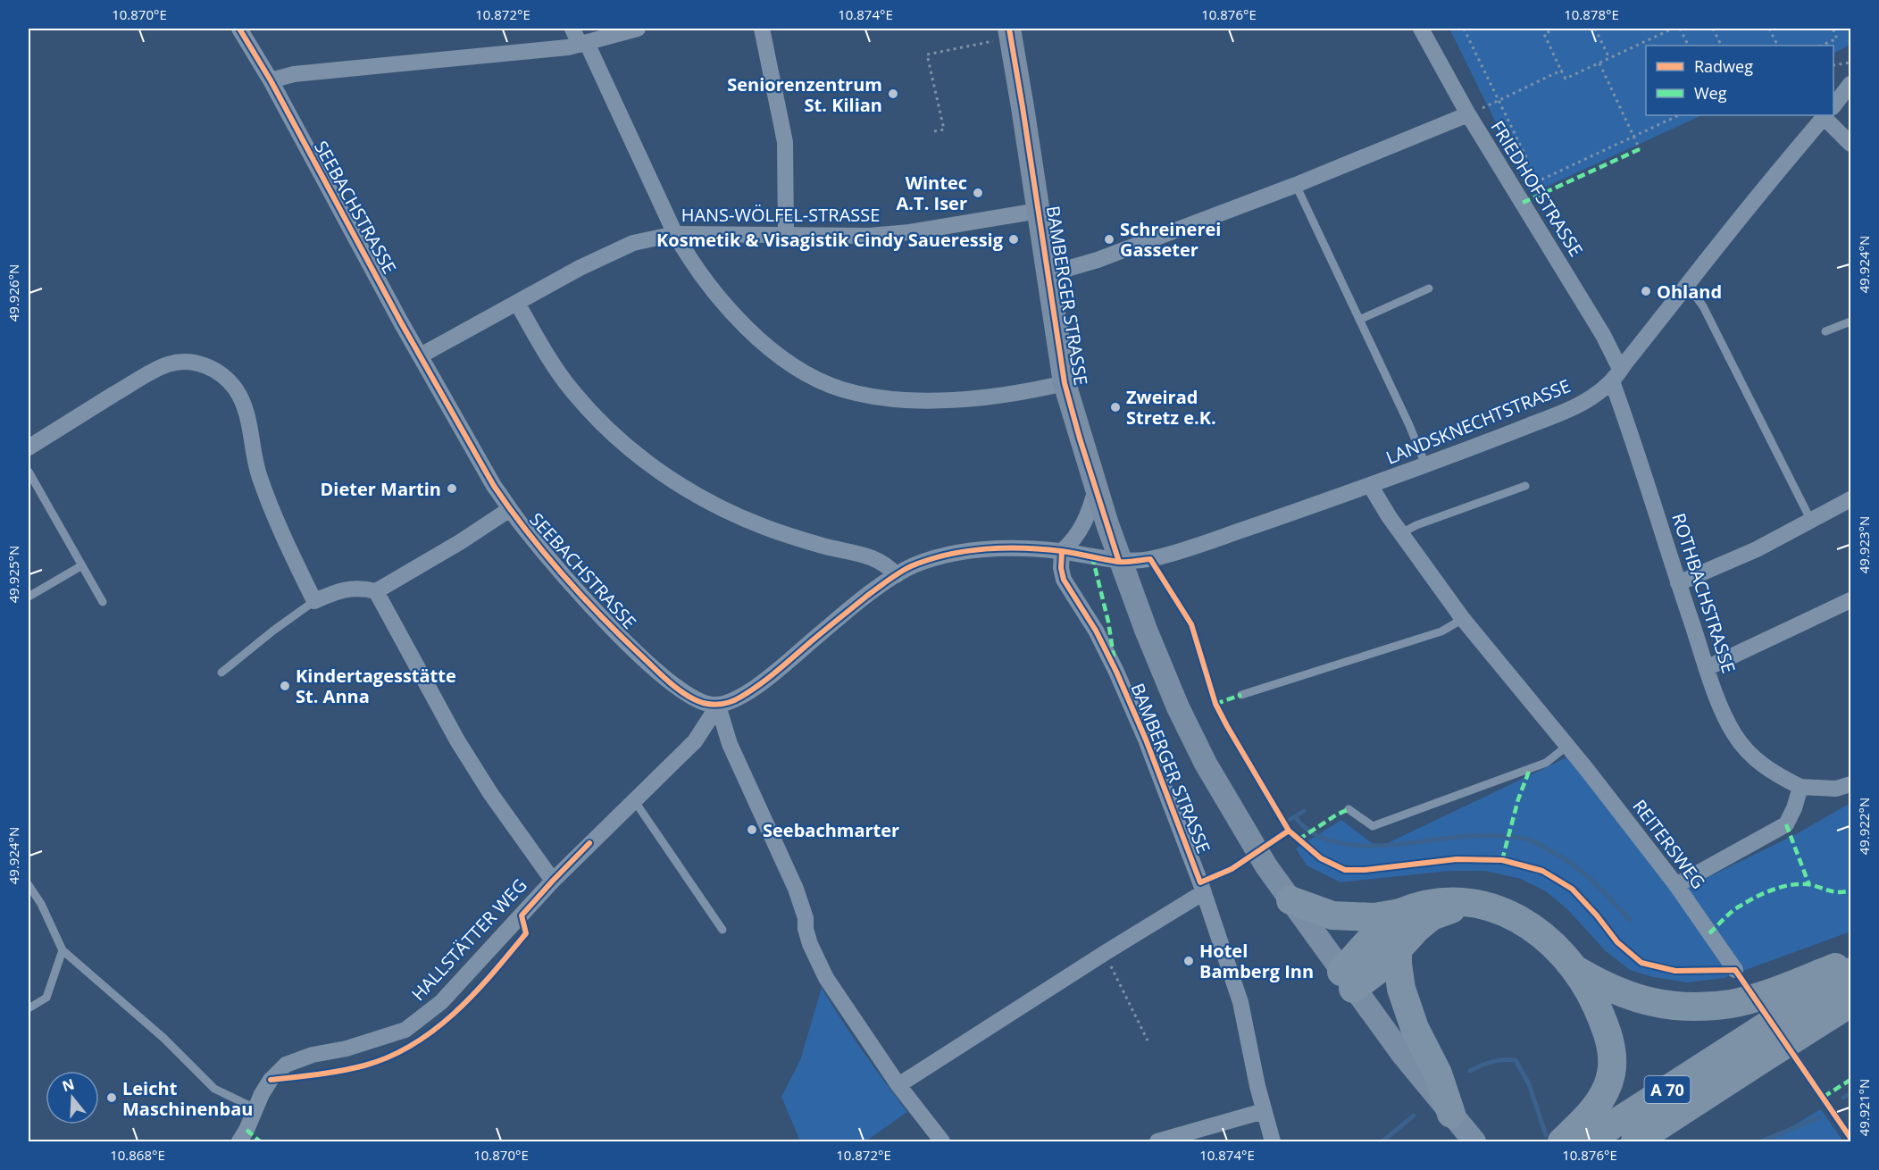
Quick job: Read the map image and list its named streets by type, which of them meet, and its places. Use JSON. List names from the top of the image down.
{
  "streets": {
    "highway": ["A 70"],
    "main road": ["BAMBERGER STRASSE"],
    "street": [
      "FRIEDHOFSTRASSE",
      "SEEBACHSTRASSE",
      "HANS-WÖLFEL-STRASSE",
      "LANDSKNECHTSTRASSE",
      "ROTHBACHSTRASSE",
      "REITERSWEG",
      "HALLSTÄTTER WEG"
    ]
  },
  "crossings": [
    ["FRIEDHOFSTRASSE", "LANDSKNECHTSTRASSE"],
    ["FRIEDHOFSTRASSE", "ROTHBACHSTRASSE"],
    ["SEEBACHSTRASSE", "HANS-WÖLFEL-STRASSE"],
    ["HANS-WÖLFEL-STRASSE", "BAMBERGER STRASSE"],
    ["BAMBERGER STRASSE", "LANDSKNECHTSTRASSE"],
    ["LANDSKNECHTSTRASSE", "ROTHBACHSTRASSE"],
    ["LANDSKNECHTSTRASSE", "REITERSWEG"]
  ],
  "places": [
    "Seniorenzentrum St. Kilian",
    "Wintec A.T. Iser",
    "Kosmetik & Visagistik Cindy Saueressig",
    "Schreinerei Gasseter",
    "Ohland",
    "Zweirad Stretz e.K.",
    "Dieter Martin",
    "Kindertagesstätte St. Anna",
    "Seebachmarter",
    "Hotel Bamberg Inn",
    "Leicht Maschinenbau"
  ],
  "legend": ["Radweg", "Weg"],
  "north": "top",
  "coordinates": [
    "10.870°E",
    "10.872°E",
    "10.874°E",
    "10.876°E",
    "10.878°E",
    "49.924°N",
    "49.926°N",
    "49.923°N",
    "49.925°N",
    "49.922°N",
    "49.921°N",
    "10.868°E"
  ]
}
